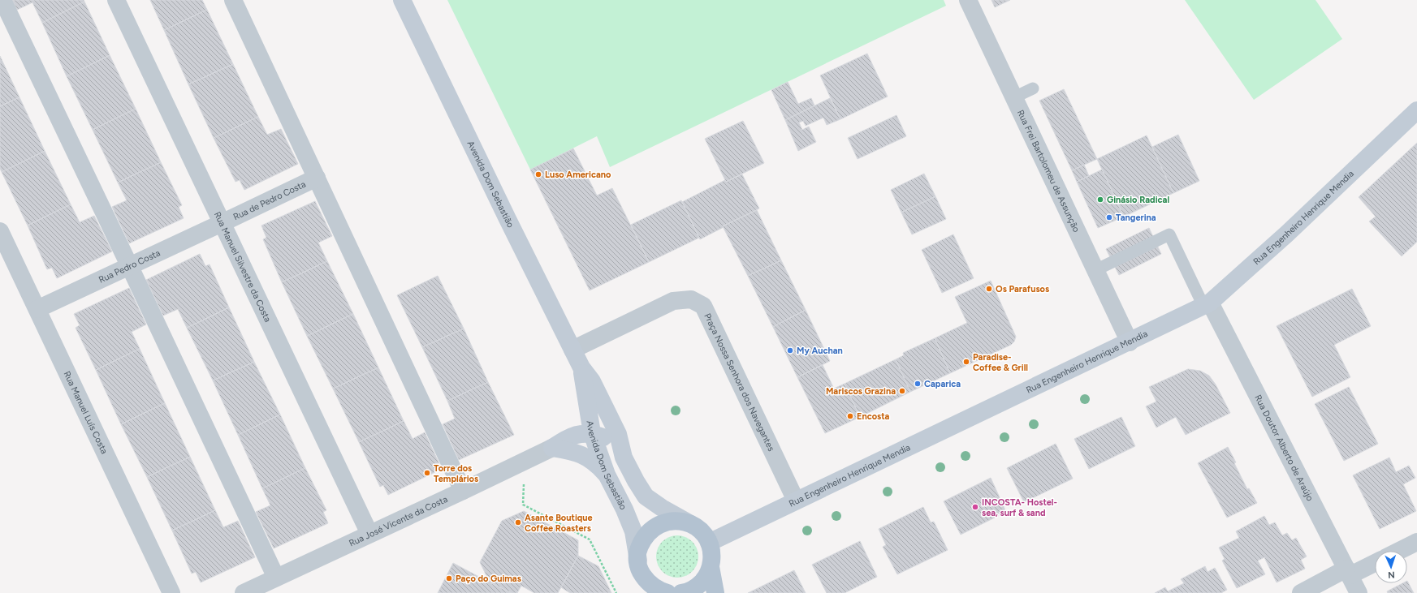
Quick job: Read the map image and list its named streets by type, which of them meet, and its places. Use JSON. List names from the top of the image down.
{
  "streets": {
    "main road": ["Avenida Dom Sebastião", "Rua Engenheiro Henrique Mendia"],
    "street": [
      "Rua Frei Bartolomeu de Assunção",
      "Rua de Pedro Costa",
      "Rua Pedro Costa",
      "Rua Manuel Silvestre da Costa",
      "Praça Nossa Senhora dos Navegantes",
      "Rua Manuel Luís Costa",
      "Rua Doutor Alberto de Araújo",
      "Rua José Vicente da Costa"
    ]
  },
  "crossings": [
    ["Rua Frei Bartolomeu de Assunção", "Rua Engenheiro Henrique Mendia"],
    ["Avenida Dom Sebastião", "Praça Nossa Senhora dos Navegantes"],
    ["Rua de Pedro Costa", "Rua Pedro Costa"],
    ["Rua de Pedro Costa", "Rua Manuel Silvestre da Costa"],
    ["Rua Engenheiro Henrique Mendia", "Praça Nossa Senhora dos Navegantes"],
    ["Rua Engenheiro Henrique Mendia", "Rua Doutor Alberto de Araújo"],
    ["Rua Pedro Costa", "Rua Manuel Silvestre da Costa"],
    ["Rua Pedro Costa", "Rua Manuel Luís Costa"],
    ["Rua Manuel Silvestre da Costa", "Rua José Vicente da Costa"]
  ],
  "places": [
    "Luso Americano",
    "Ginásio Radical",
    "Tangerina",
    "Os Parafusos",
    "My Auchan",
    "Paradise- Coffee & Grill",
    "Caparica",
    "Mariscos Grazina",
    "Encosta",
    "Torre dos Templários",
    "INCOSTA- Hostel- sea, surf & sand",
    "Asante Boutique Coffee Roasters",
    "Paço do Guimas"
  ],
  "north": "bottom"
}
